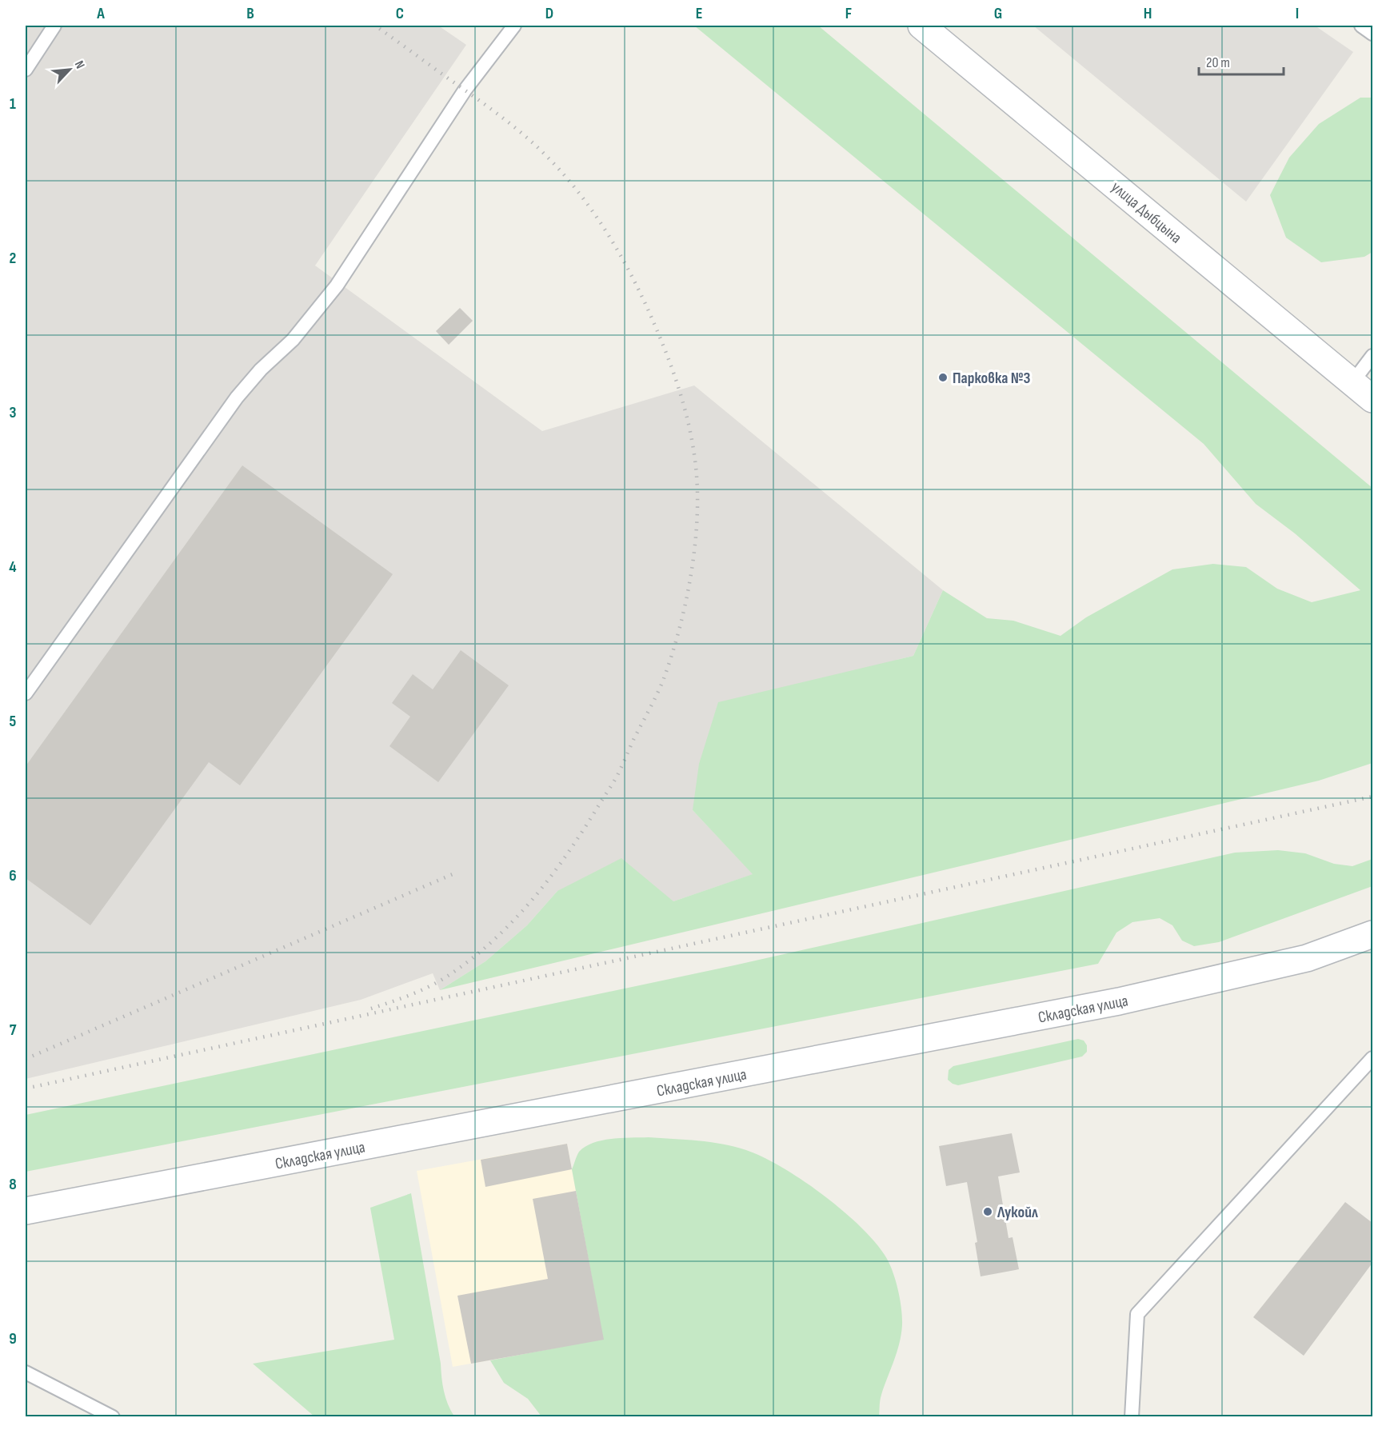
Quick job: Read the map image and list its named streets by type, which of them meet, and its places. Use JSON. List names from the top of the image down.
{
  "streets": {
    "street": ["улица Дыбцына", "Складская улица"]
  },
  "places": ["Парковка №3", "Лукойл"],
  "scale_bar": "20 m",
  "north": "top right",
  "grid": {
    "columns": [
      "A",
      "B",
      "C",
      "D",
      "E",
      "F",
      "G",
      "H",
      "I"
    ],
    "rows": [
      "1",
      "2",
      "3",
      "4",
      "5",
      "6",
      "7",
      "8",
      "9"
    ]
  }
}
